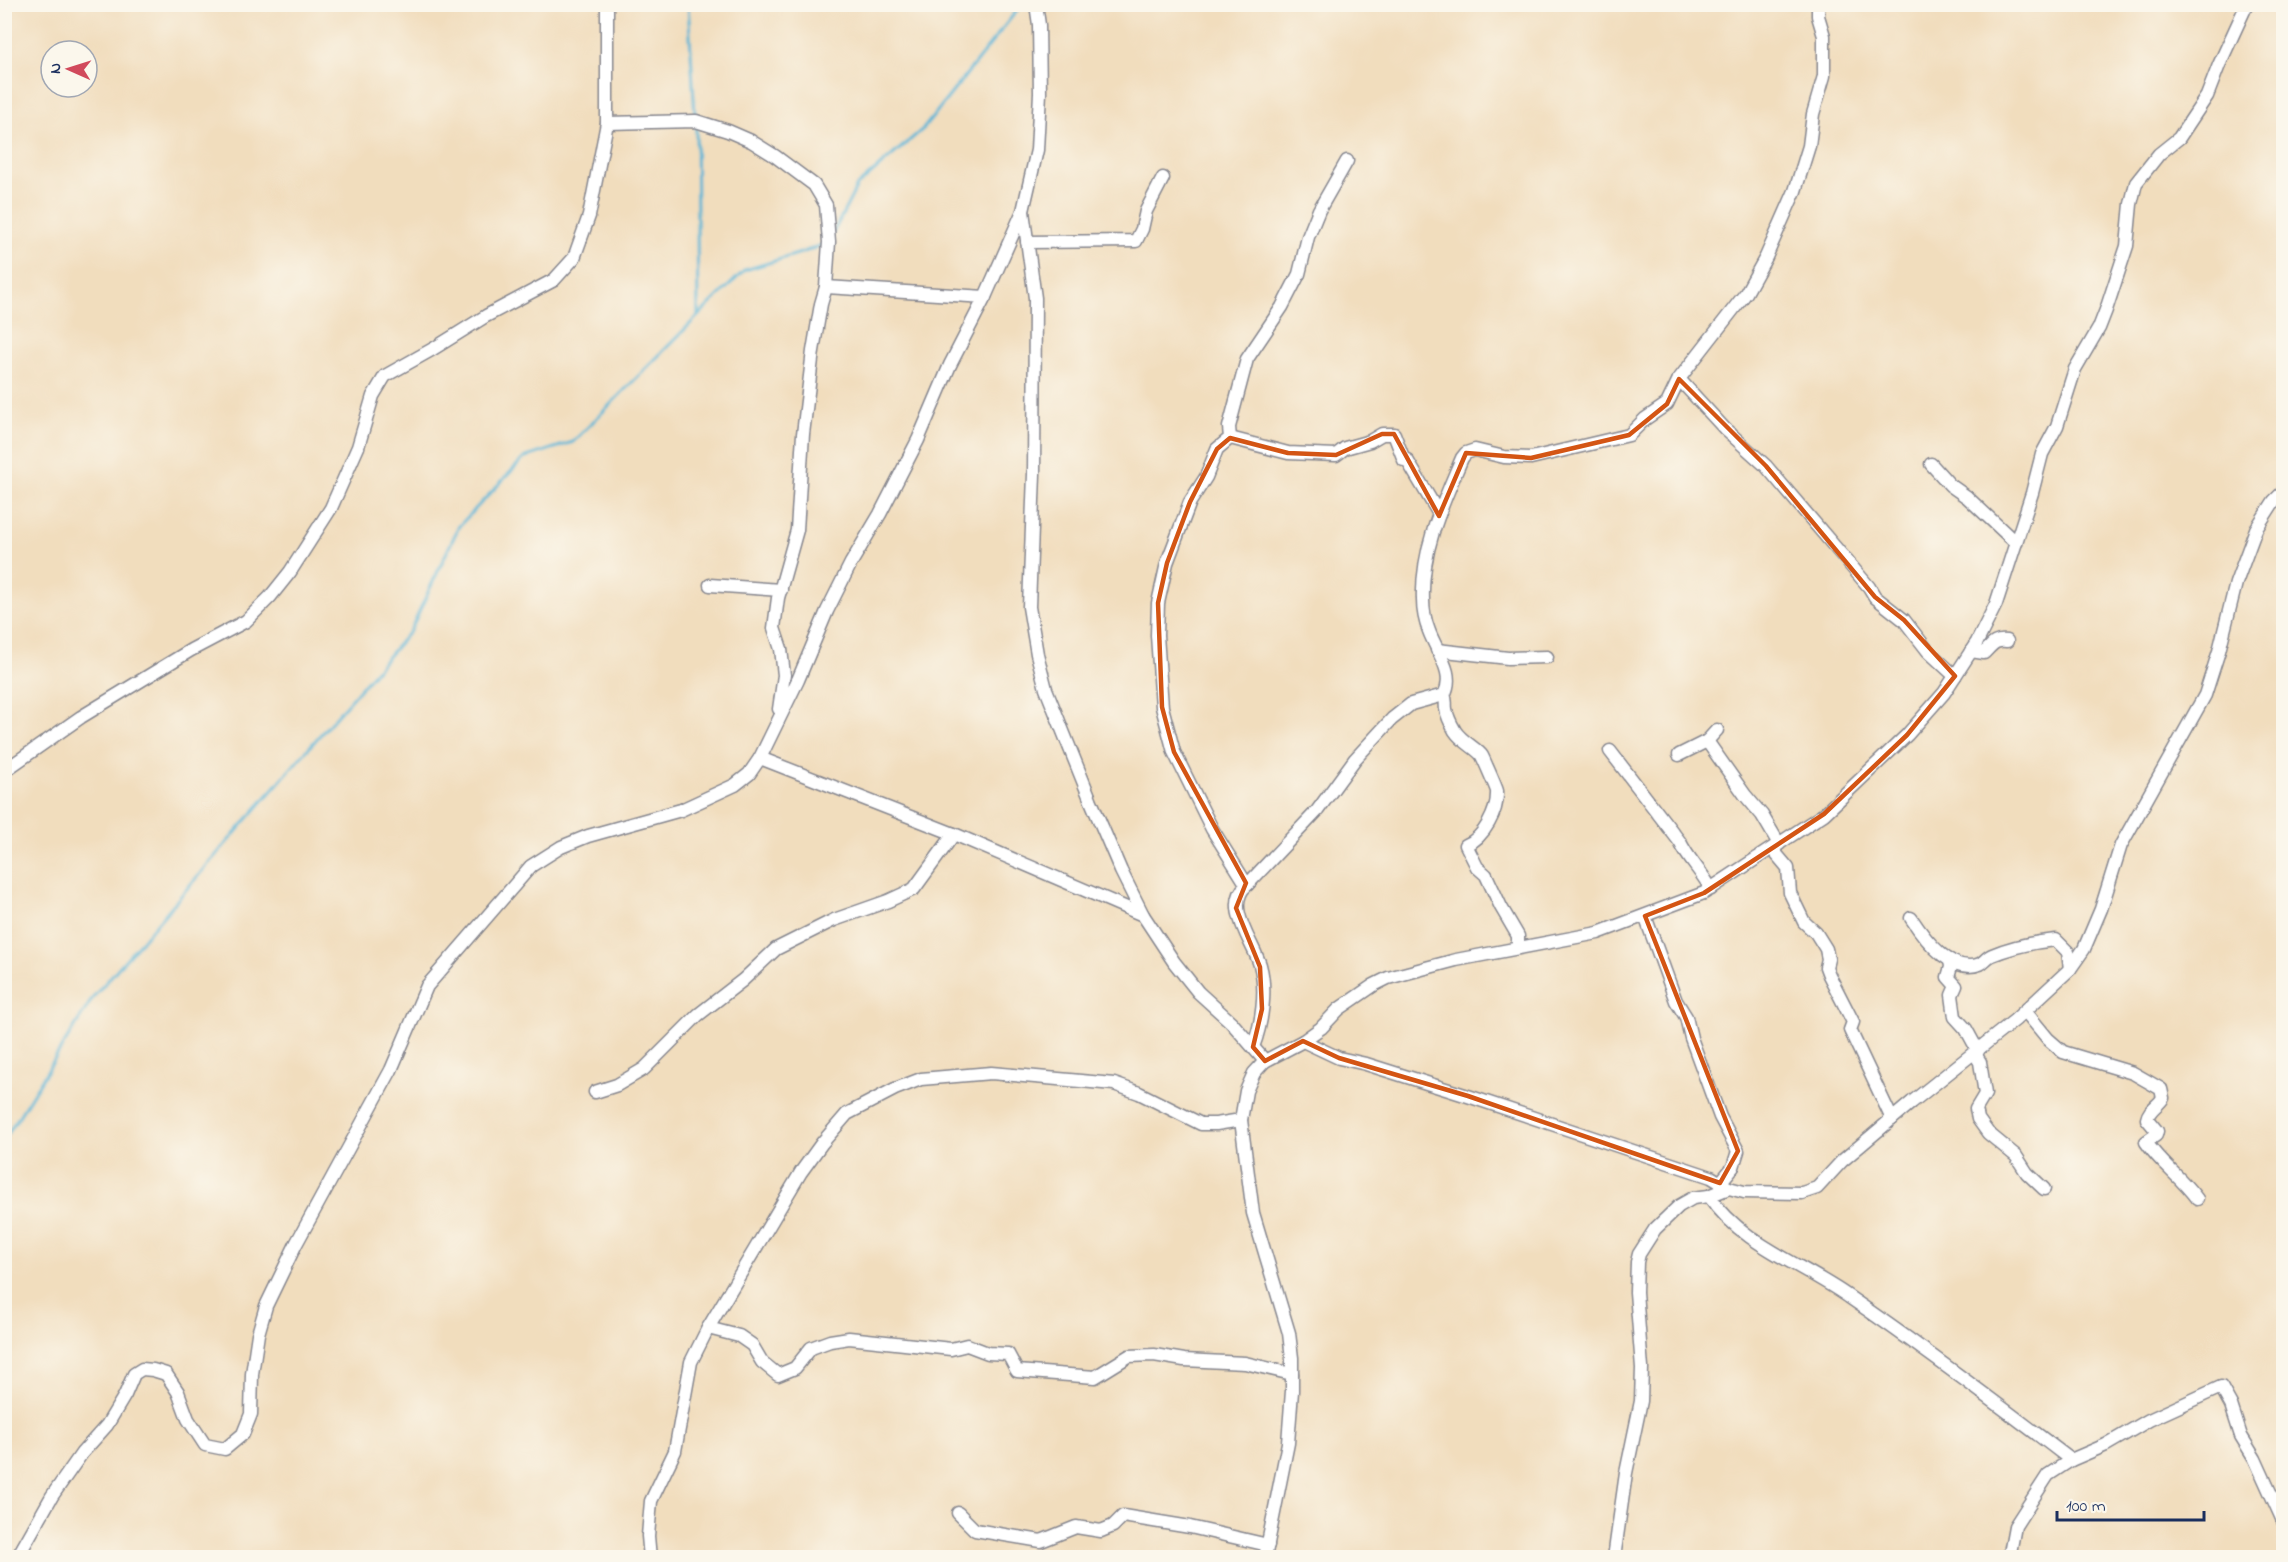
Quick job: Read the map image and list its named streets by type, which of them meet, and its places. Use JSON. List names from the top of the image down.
{
  "scale_bar": "100 m",
  "north": "left"
}
